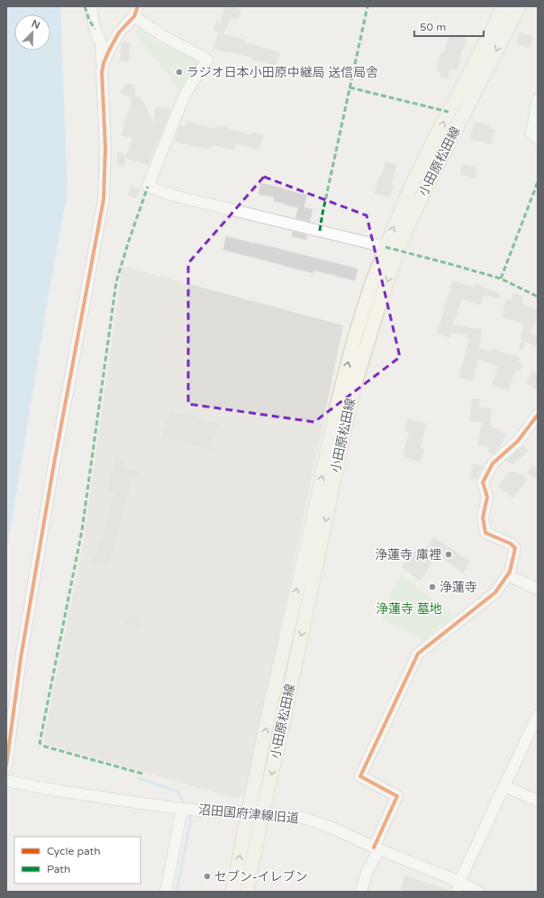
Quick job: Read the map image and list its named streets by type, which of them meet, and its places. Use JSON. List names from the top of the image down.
{
  "streets": {
    "main road": ["小田原松田線"],
    "street": ["沼田国府津線旧道"]
  },
  "crossings": [
    ["小田原松田線", "沼田国府津線旧道"]
  ],
  "parks": ["浄蓮寺 墓地"],
  "places": [
    "ラジオ日本小田原中継局 送信局舎",
    "浄蓮寺 庫裡",
    "浄蓮寺",
    "セブン-イレブン"
  ],
  "legend": ["Cycle path", "Path"],
  "scale_bar": "50 m",
  "north": "top right"
}
